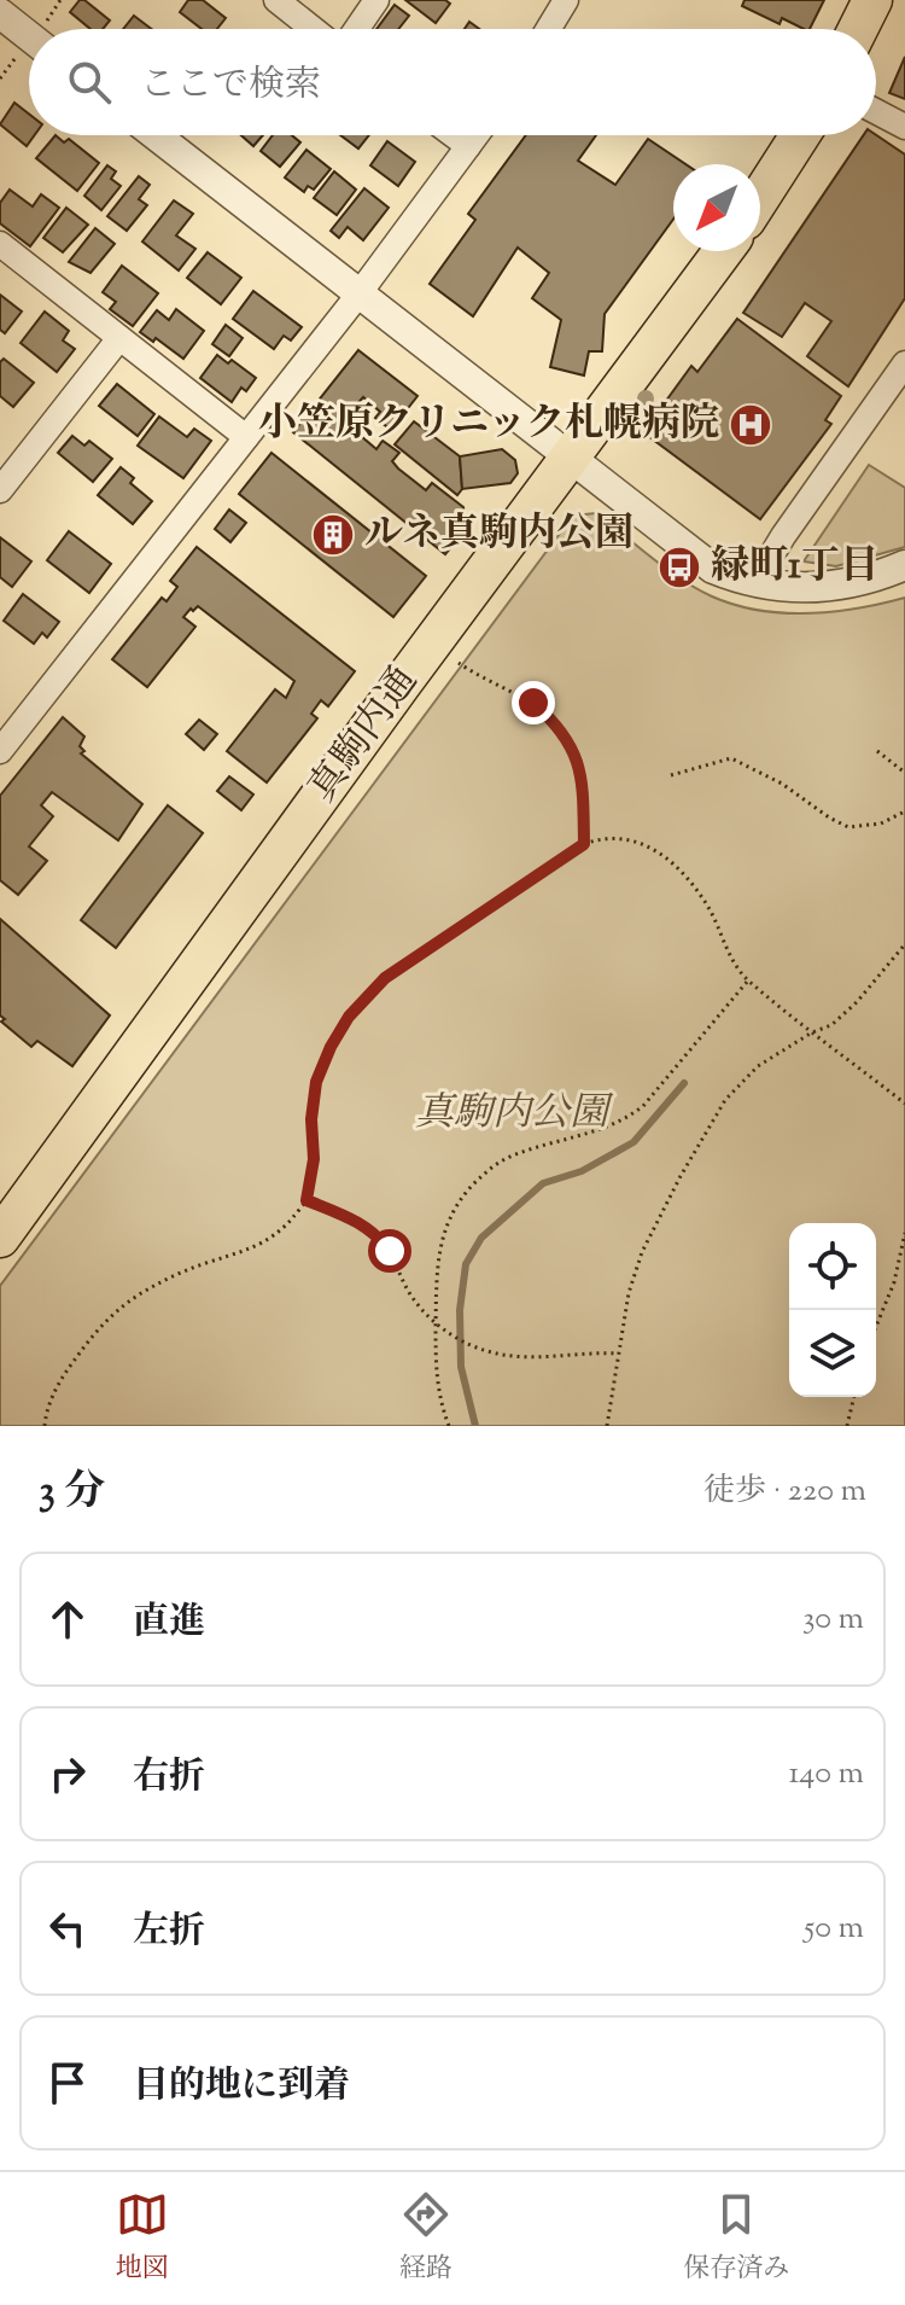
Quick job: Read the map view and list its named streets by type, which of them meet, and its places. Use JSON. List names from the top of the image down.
{
  "streets": {
    "highway": ["真駒内通"]
  },
  "parks": ["真駒内公園"],
  "places": {
    "hospital": ["小笠原クリニック札幌病院"],
    "building": ["ルネ真駒内公園"],
    "bus stop": ["緑町1丁目"]
  },
  "north": "bottom left",
  "page": {
    "search": "ここで検索",
    "heading": ["3 分", "徒歩 · 220 m"],
    "list": [
      ["直進", "30 m"],
      ["右折", "140 m"],
      ["左折", "50 m"],
      "目的地に到着"
    ],
    "nav": ["地図", "経路", "保存済み"]
  }
}
